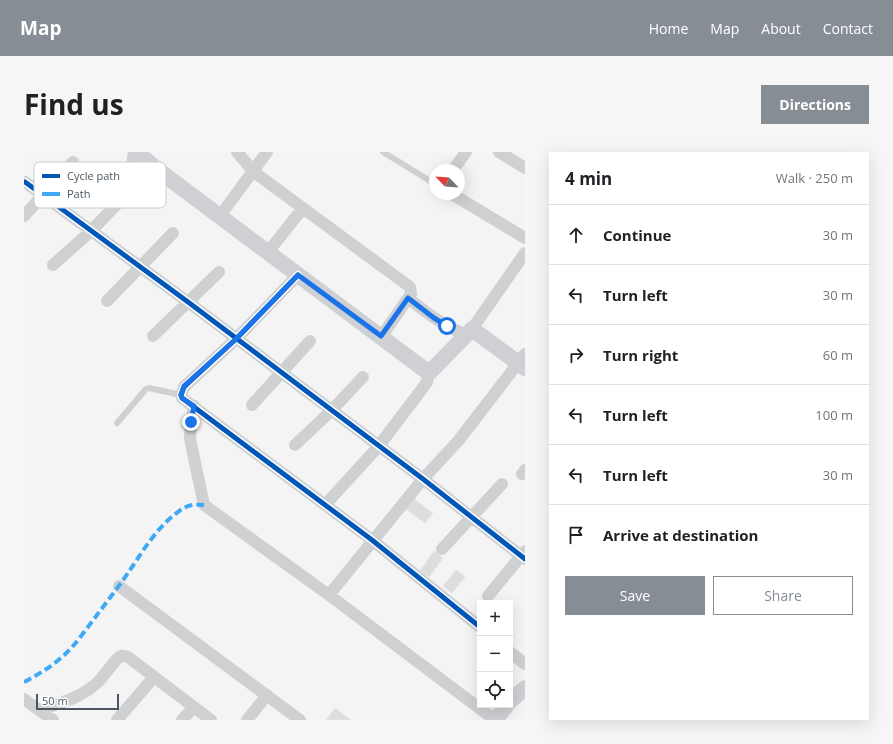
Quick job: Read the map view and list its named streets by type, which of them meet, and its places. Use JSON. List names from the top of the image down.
{
  "legend": ["Cycle path", "Path"],
  "scale_bar": "50 m",
  "north": "top left",
  "page": {
    "header": "Map",
    "nav": [
      "Home",
      "Map",
      "About",
      "Contact"
    ],
    "title": "Find us",
    "buttons": [
      "Directions",
      ["Save", "Share"]
    ],
    "heading": ["4 min", "Walk · 250 m"],
    "list": [
      ["Continue", "30 m"],
      ["Turn left", "30 m"],
      ["Turn right", "60 m"],
      ["Turn left", "100 m"],
      ["Turn left", "30 m"],
      "Arrive at destination"
    ],
    "map_buttons": ["+", "−"],
    "scale": "50 m"
  }
}
